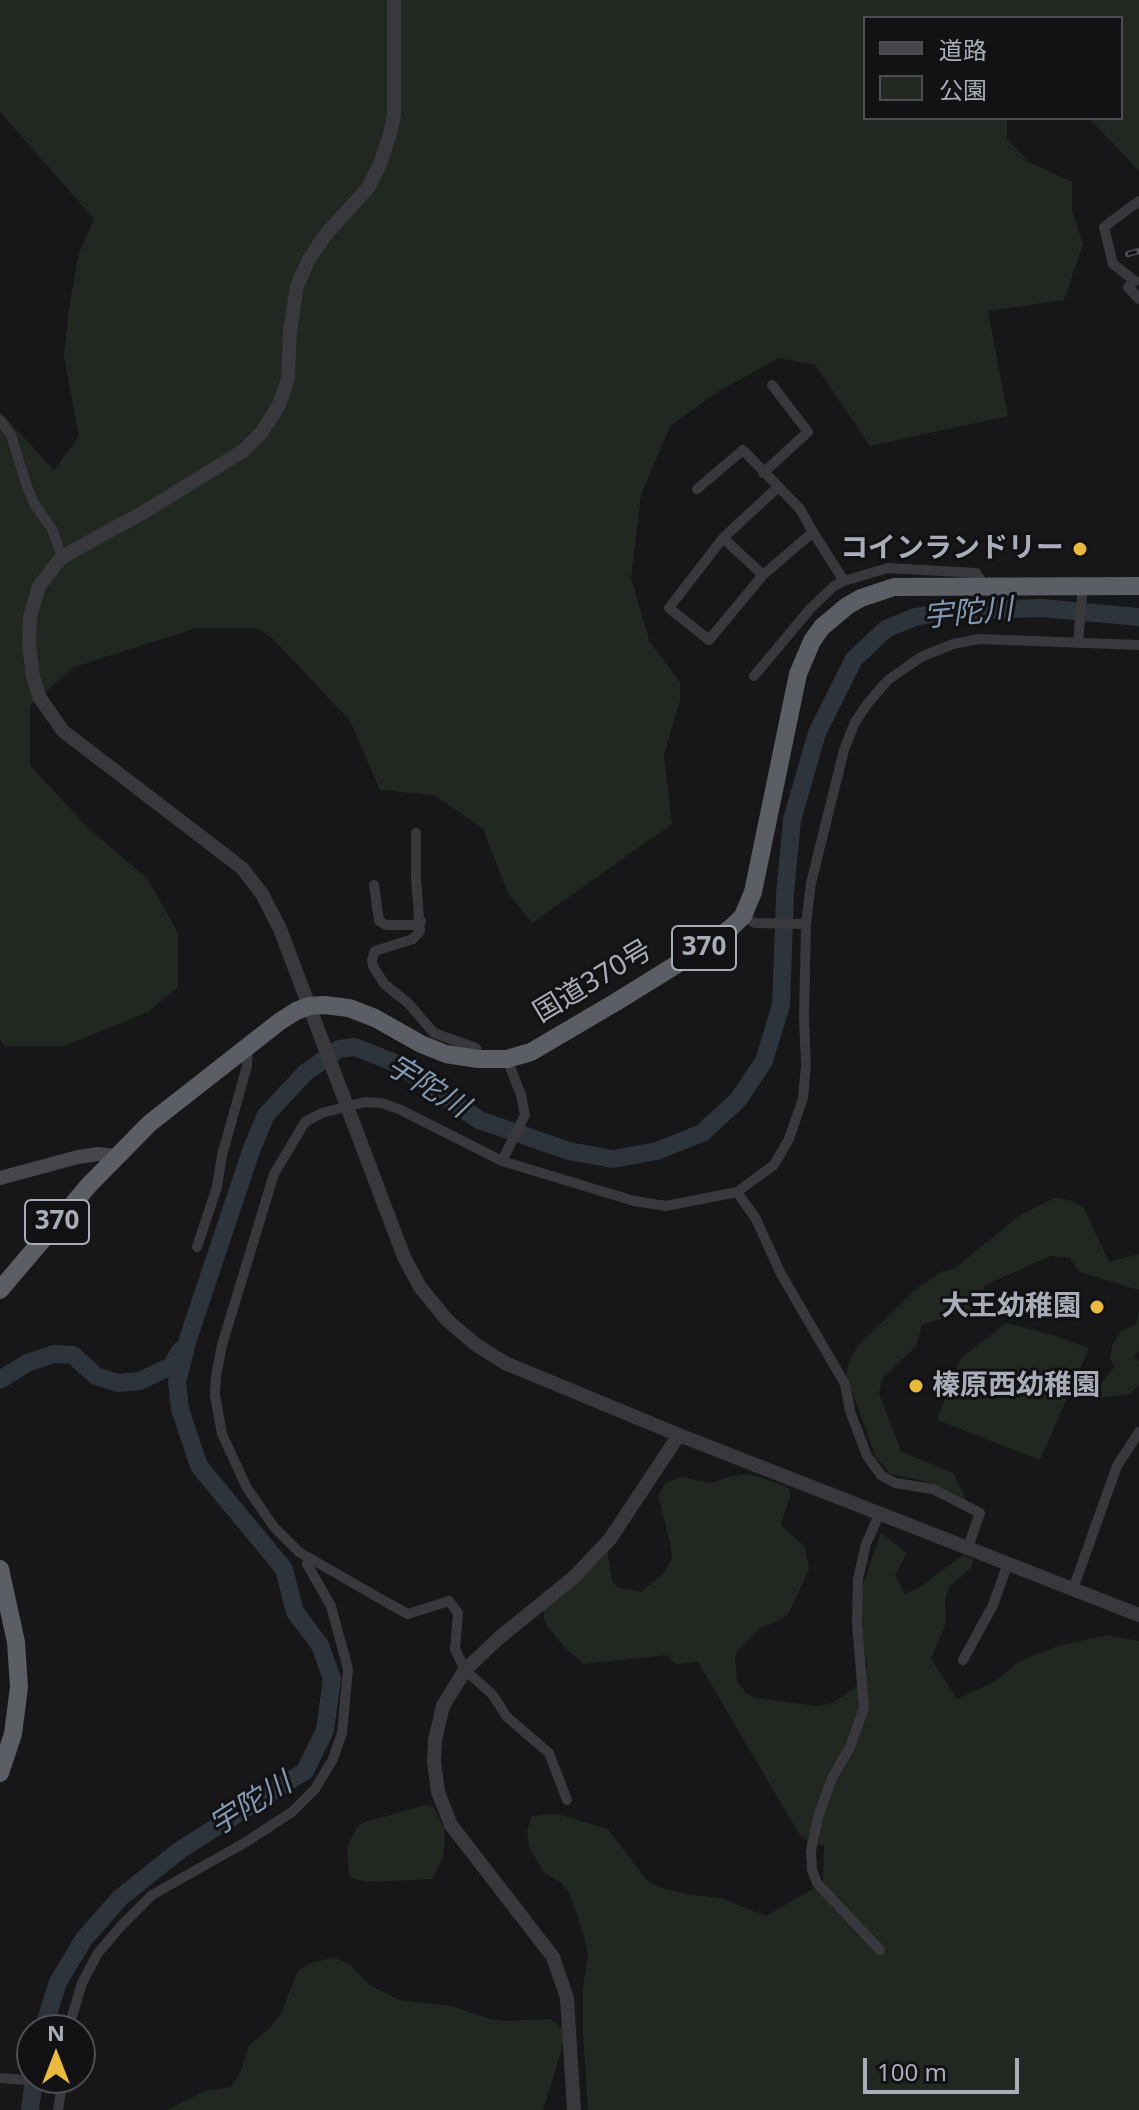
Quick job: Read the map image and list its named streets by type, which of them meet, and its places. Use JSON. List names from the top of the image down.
{
  "streets": {
    "highway": ["370", "国道370号"]
  },
  "crossings": [
    ["370", "国道370号"]
  ],
  "water": ["宇陀川"],
  "places": ["コインランドリー", "大王幼稚園", "榛原西幼稚園"],
  "legend": ["道路", "公園"],
  "scale_bar": "100 m",
  "north": "top"
}
